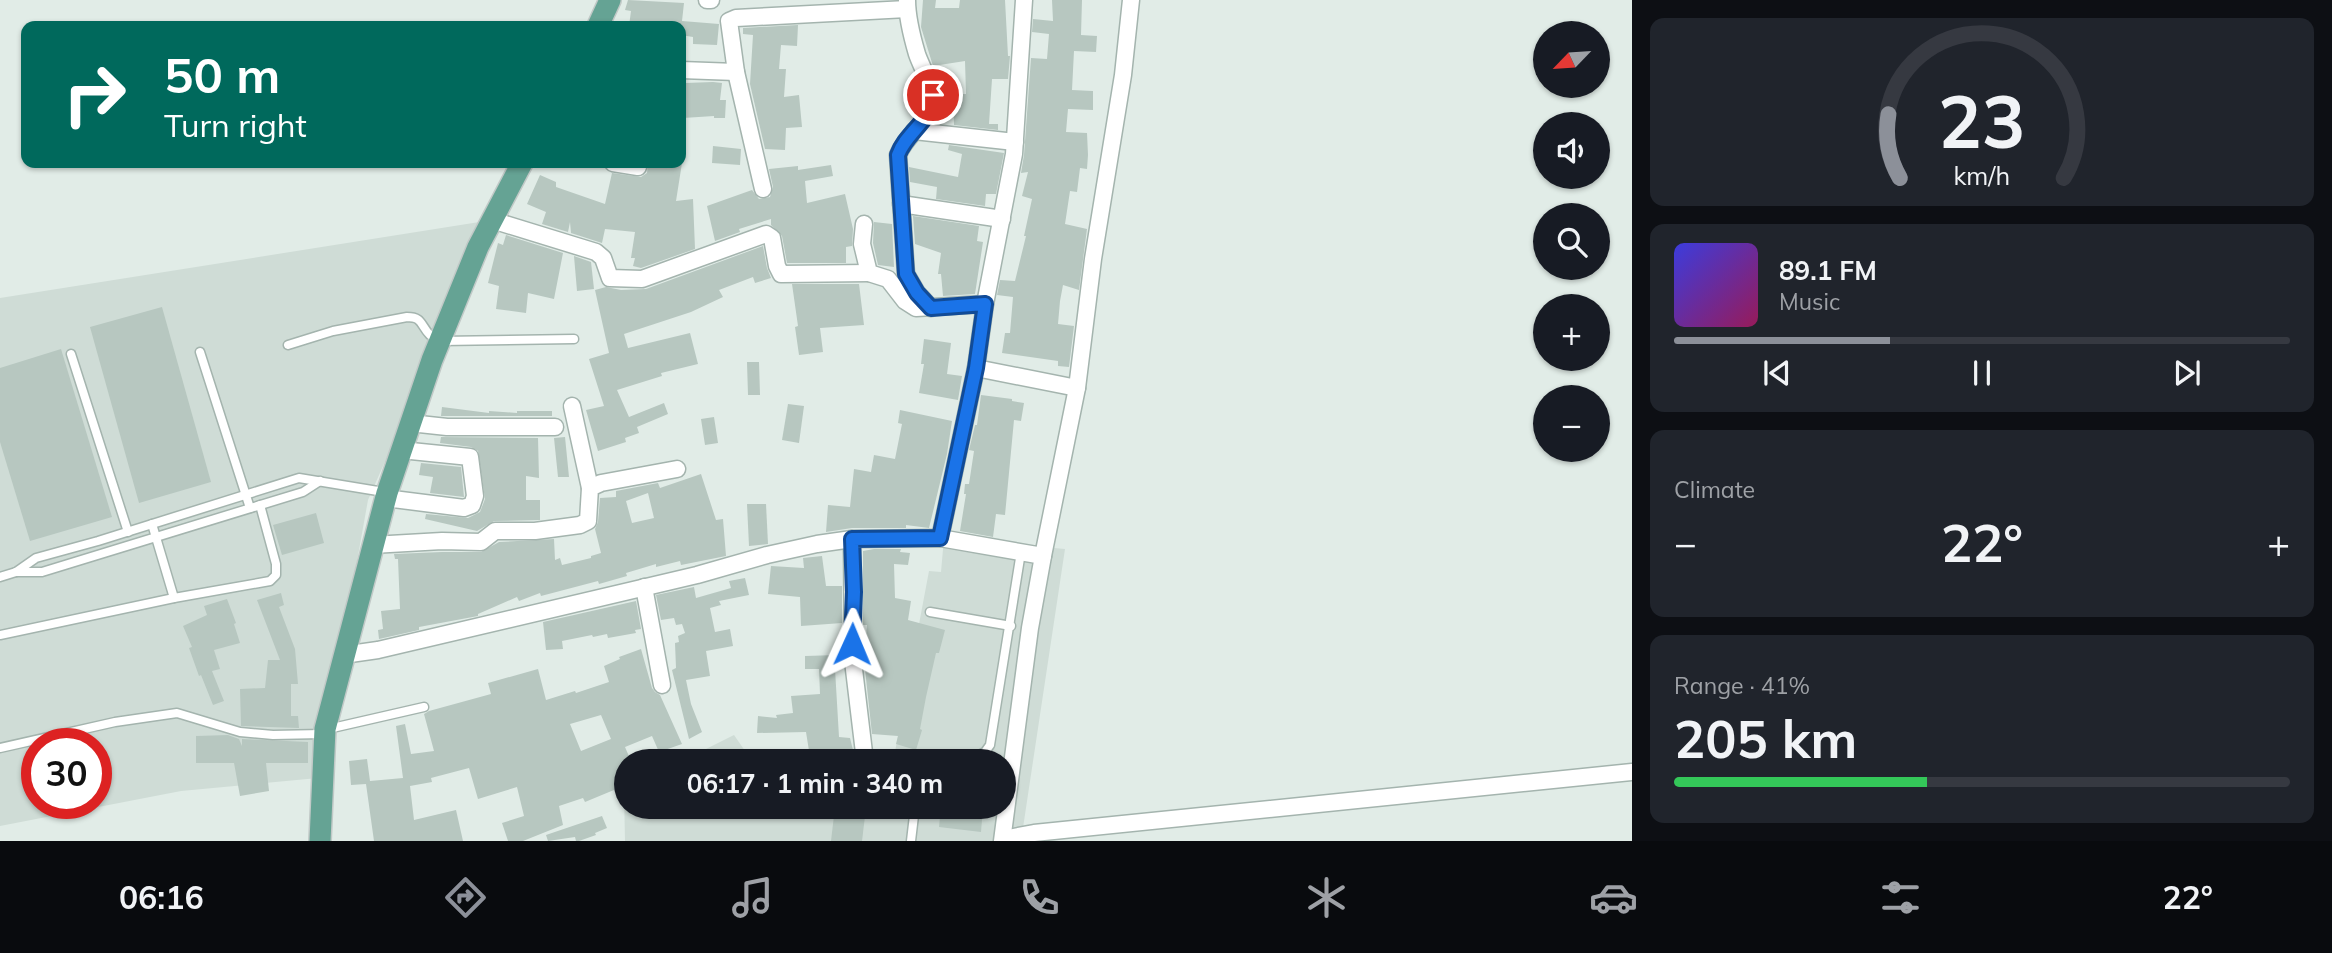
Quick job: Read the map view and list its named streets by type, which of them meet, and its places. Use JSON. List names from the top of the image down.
{
  "north": "bottom left",
  "page": {
    "map_buttons": ["+", "−"],
    "turn": ["50 m", "Turn right"],
    "song": ["89.1 FM", "Music"],
    "tile": [
      "Climate",
      ["Range · 41%", "205 km"]
    ],
    "heat": ["−", "22°", "+"],
    "limit": "30",
    "trip": "06:17 · 1 min · 340 m",
    "tabs": ["06:16", "22°"],
    "gauge": ["23", "km/h"]
  }
}
